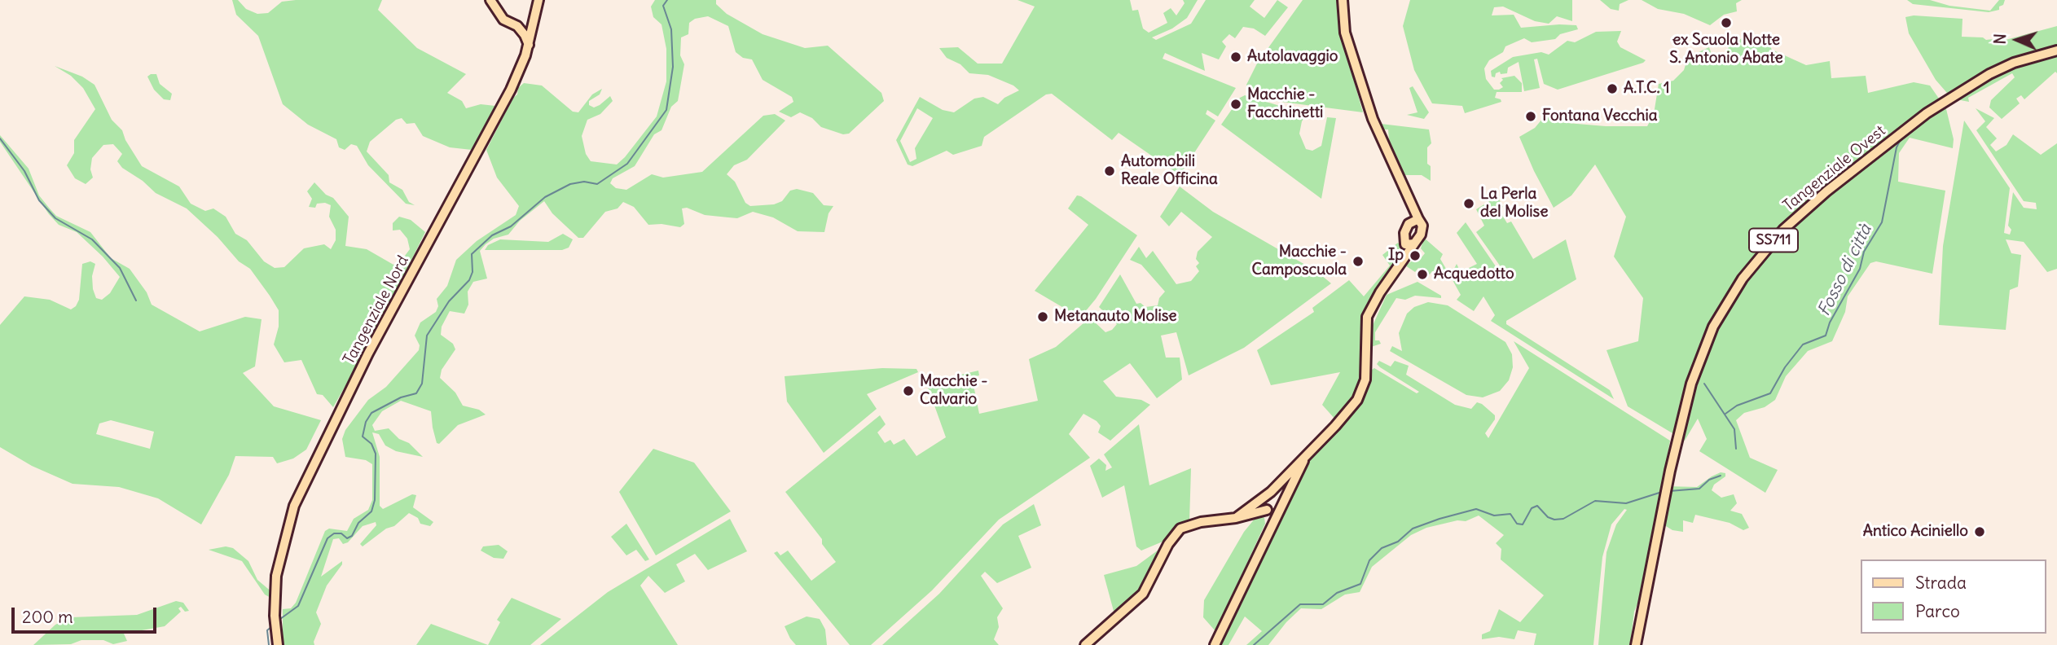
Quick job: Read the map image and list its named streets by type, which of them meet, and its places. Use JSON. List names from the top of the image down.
{
  "streets": {
    "main road": ["Tangenziale Ovest", "SS711", "Tangenziale Nord"]
  },
  "water": ["Fosso di città"],
  "places": [
    "ex Scuola Notte S. Antonio Abate",
    "Autolavaggio",
    "A.T.C. 1",
    "Macchie - Facchinetti",
    "Fontana Vecchia",
    "Automobili Reale Officina",
    "La Perla del Molise",
    "Ip",
    "Macchie - Camposcuola",
    "Acquedotto",
    "Metanauto Molise",
    "Macchie - Calvario",
    "Antico Aciniello"
  ],
  "legend": ["Strada", "Parco"],
  "scale_bar": "200 m",
  "north": "left"
}
